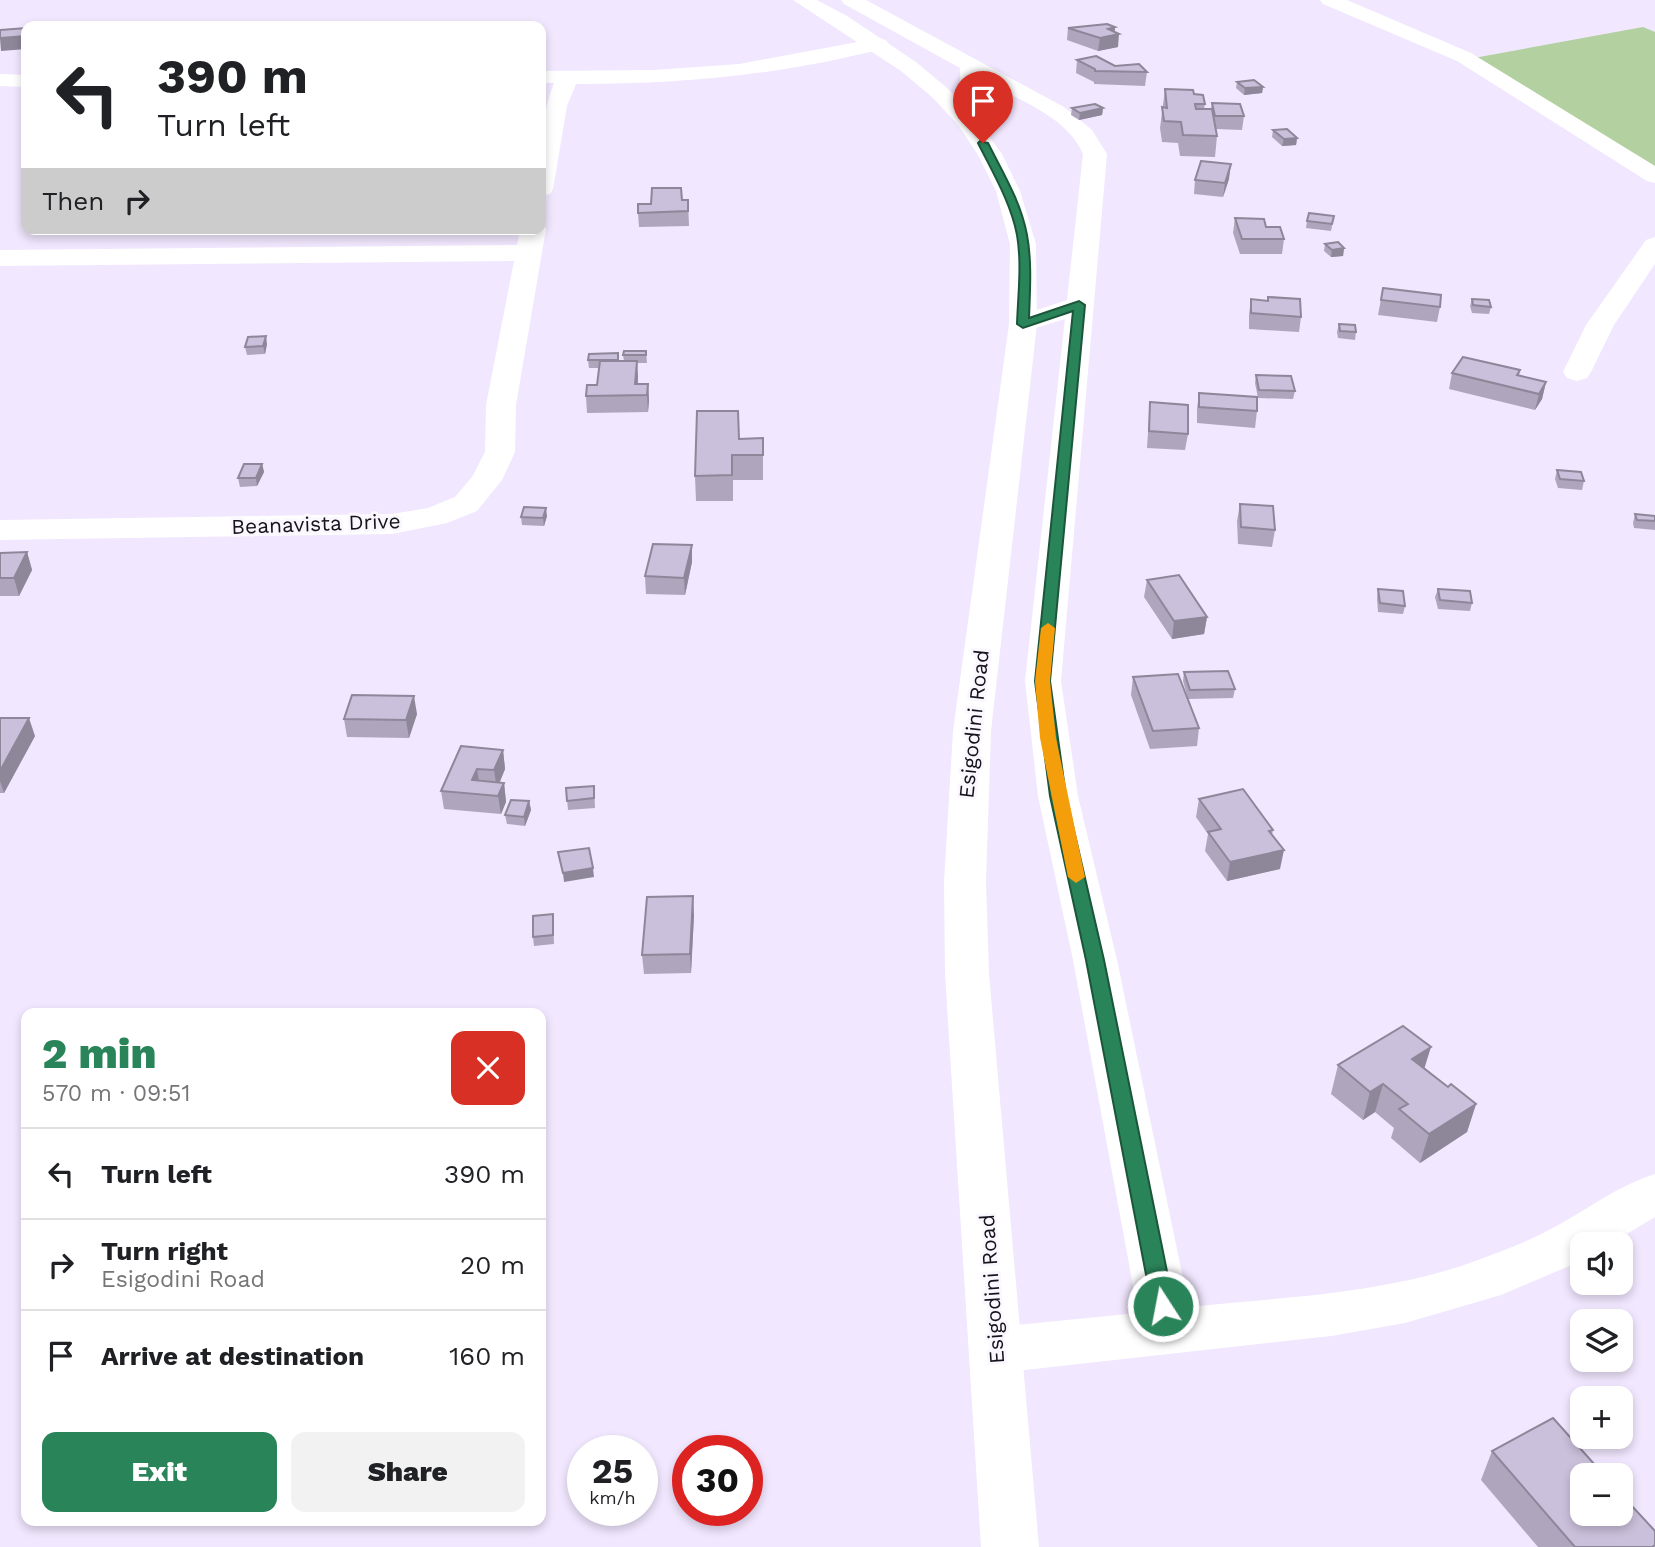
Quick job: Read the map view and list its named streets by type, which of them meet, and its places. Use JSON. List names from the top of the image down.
{
  "streets": {
    "street": ["Beanavista Drive", "Esigodini Road"]
  },
  "page": {
    "turn": ["390 m", "Turn left"],
    "then": "Then",
    "heading": ["2 min", "570 m · 09:51"],
    "list": [
      {
        "name": "Turn left",
        "value": "390 m"
      },
      {
        "name": "Turn right",
        "note": "Esigodini Road",
        "value": "20 m"
      },
      {
        "name": "Arrive at destination",
        "value": "160 m"
      }
    ],
    "map_buttons": ["+", "−"],
    "buttons": ["Exit", "Share"],
    "speed": "25 km/h",
    "limit": "30"
  }
}
